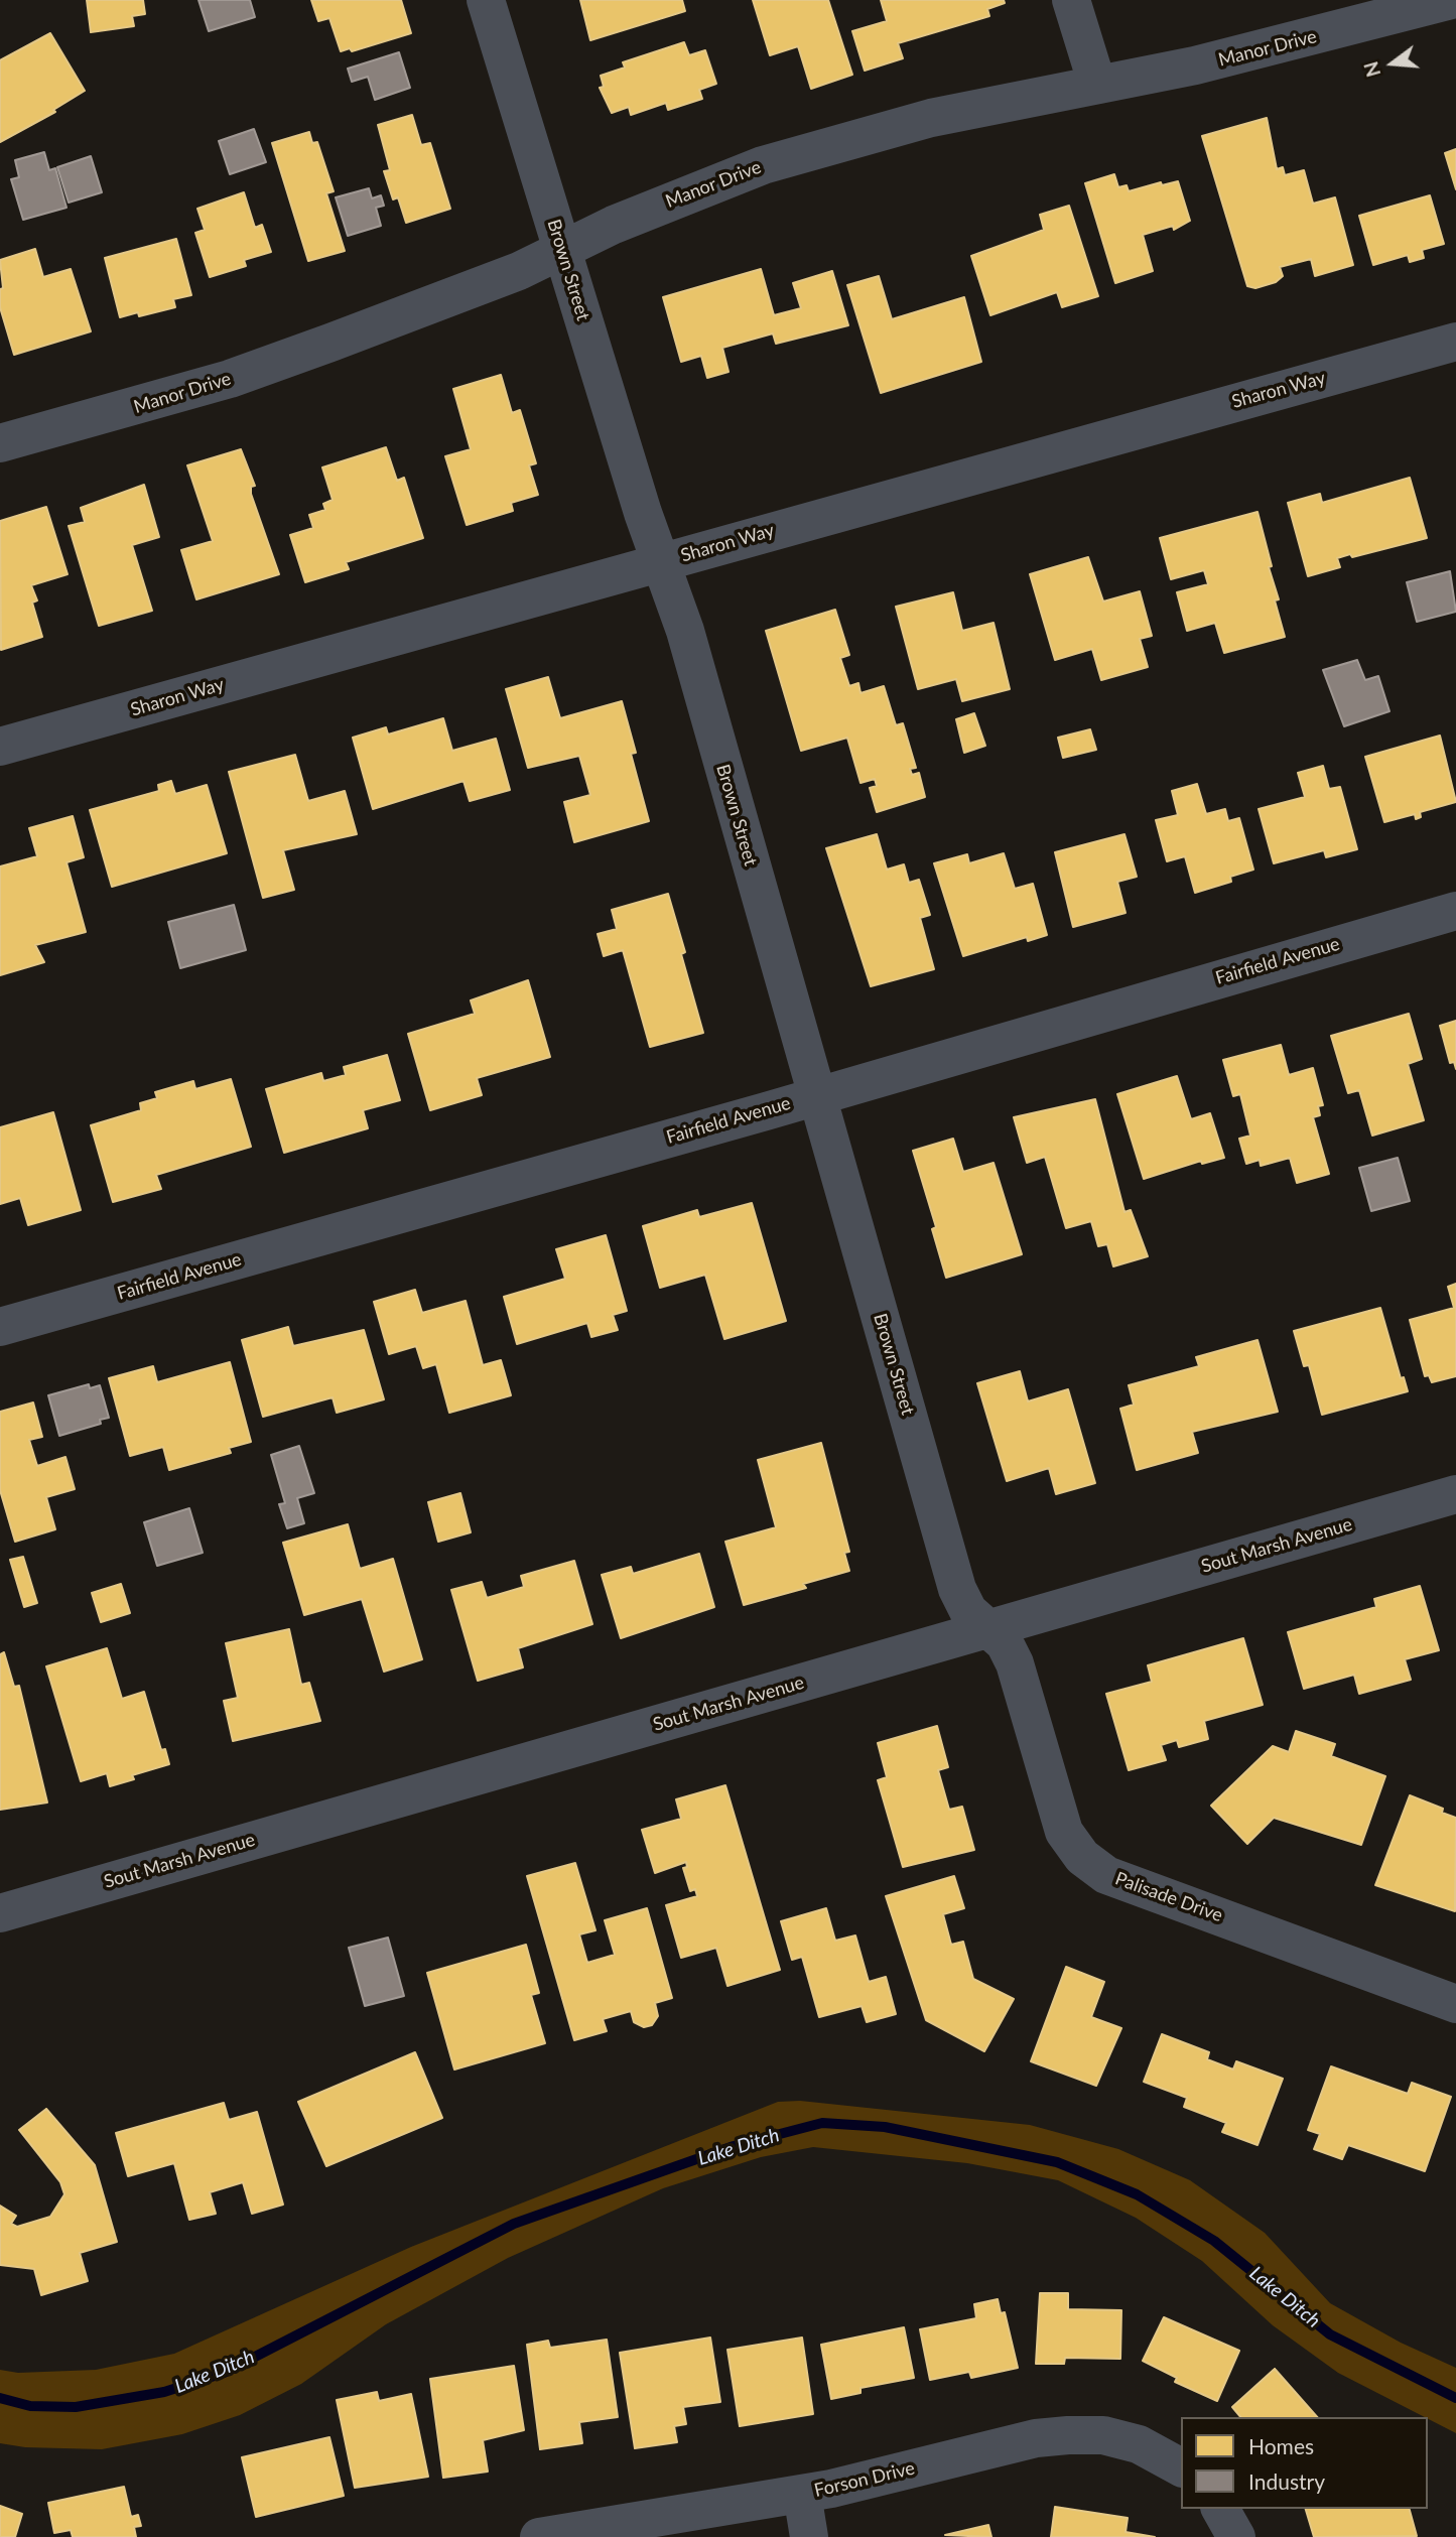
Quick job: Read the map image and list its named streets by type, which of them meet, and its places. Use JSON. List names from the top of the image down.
{
  "streets": {
    "street": [
      "Manor Drive",
      "Brown Street",
      "Sharon Way",
      "Fairfield Avenue",
      "Sout Marsh Avenue",
      "Palisade Drive",
      "Forson Drive"
    ]
  },
  "crossings": [
    ["Manor Drive", "Brown Street"],
    ["Brown Street", "Sharon Way"],
    ["Brown Street", "Fairfield Avenue"],
    ["Brown Street", "Sout Marsh Avenue"],
    ["Brown Street", "Palisade Drive"],
    ["Sout Marsh Avenue", "Palisade Drive"]
  ],
  "water": ["Lake Ditch"],
  "legend": ["Homes", "Industry"],
  "north": "left"
}
